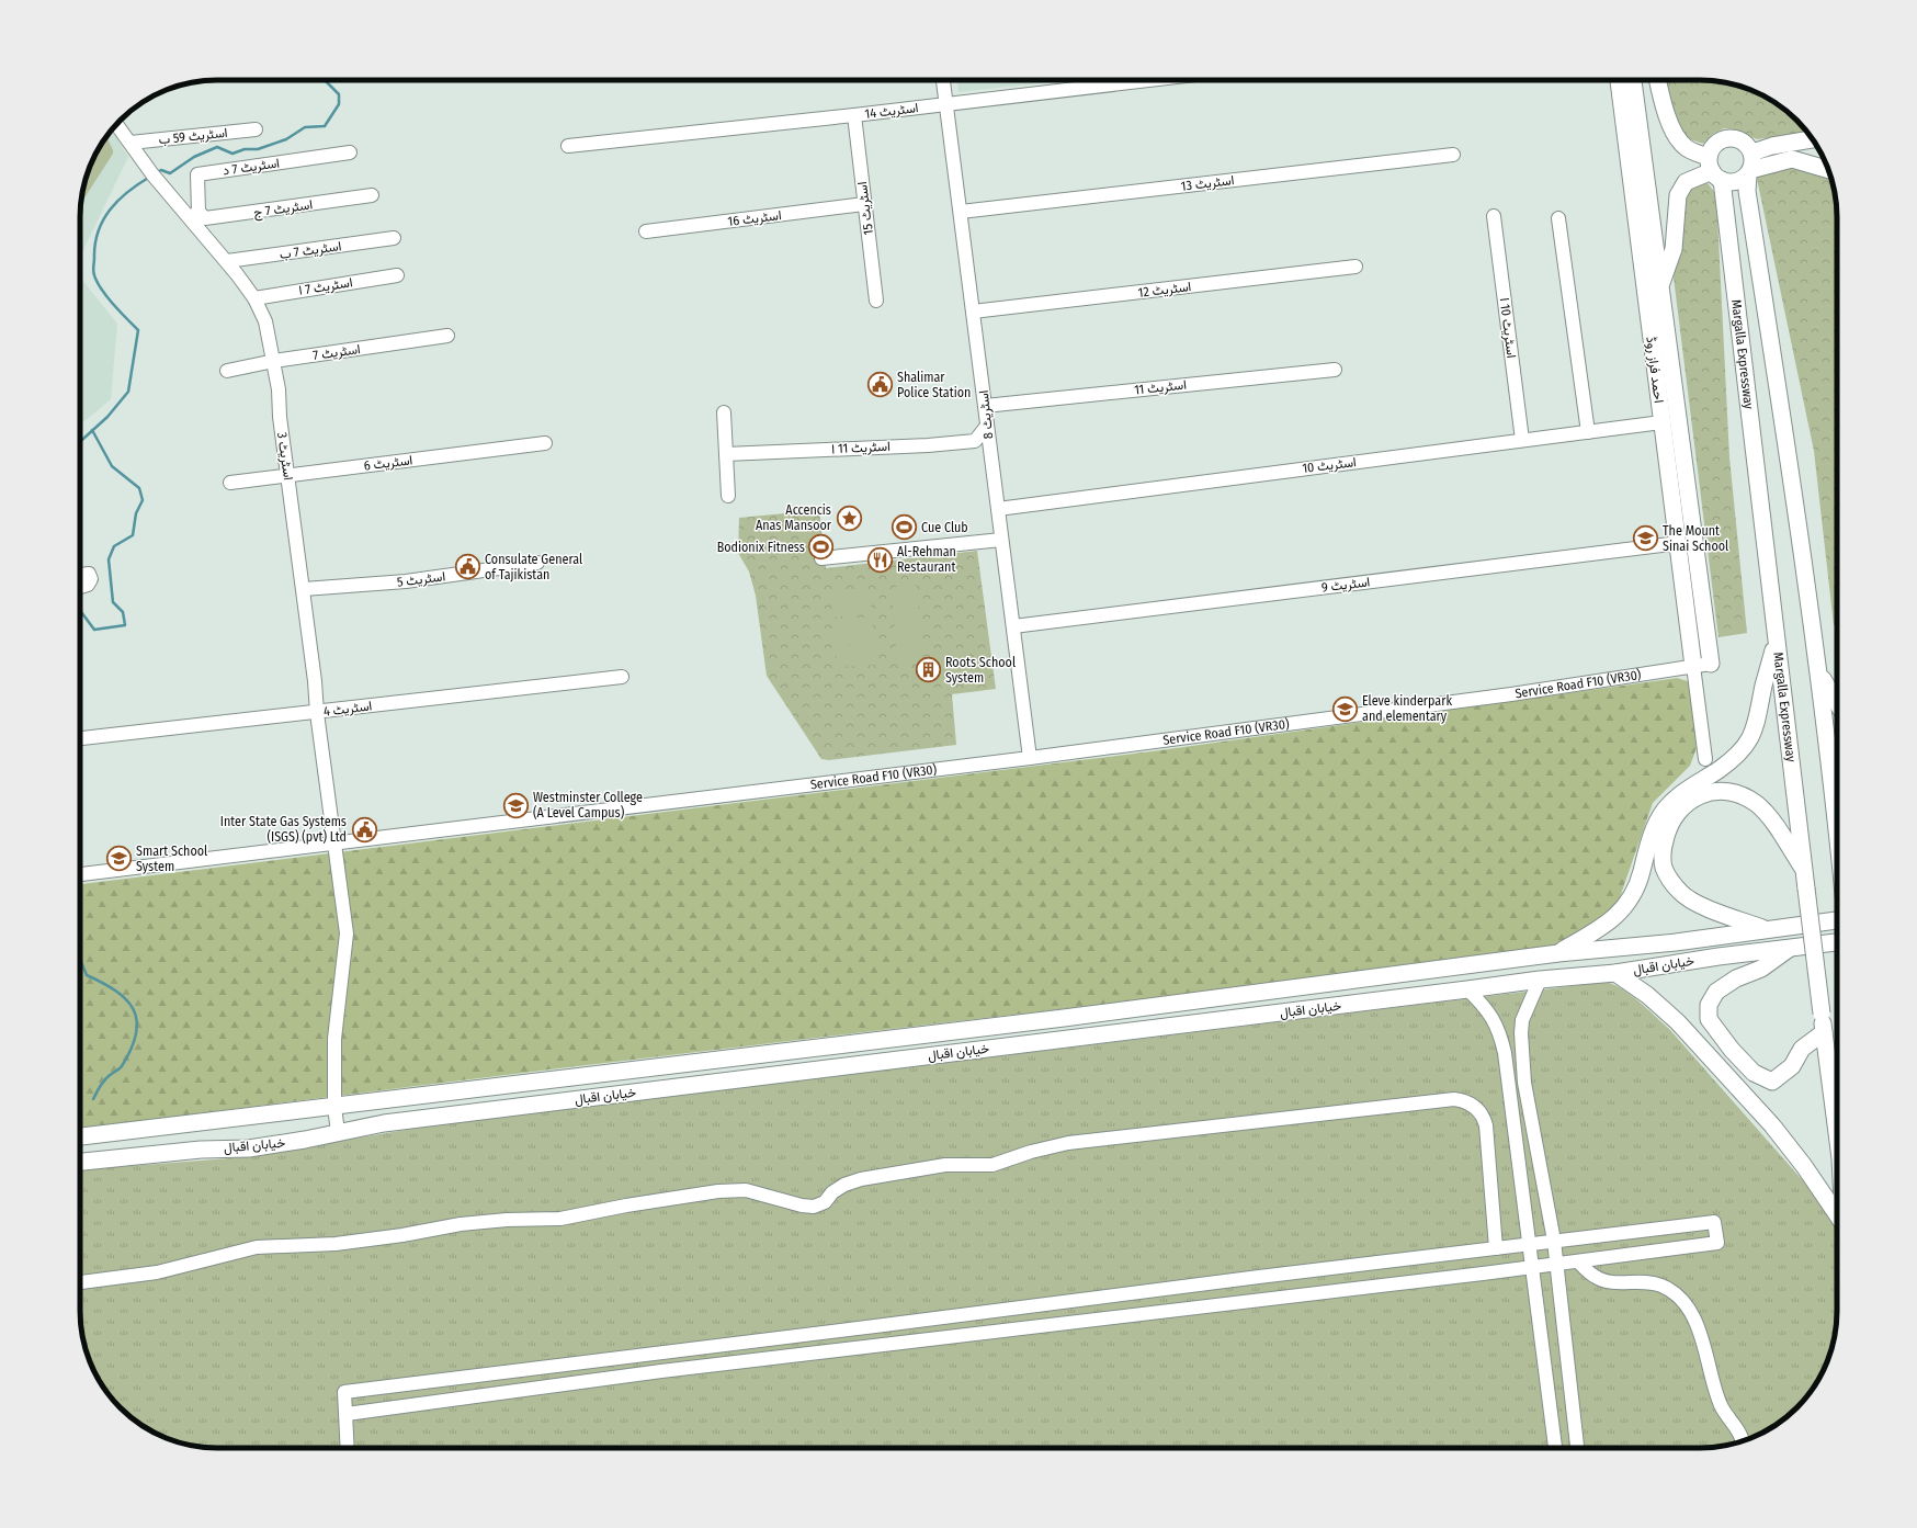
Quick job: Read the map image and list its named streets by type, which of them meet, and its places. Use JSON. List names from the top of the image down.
{
  "streets": {
    "main road": ["Margalla Expressway", "احمد فراز روڈ", "خیابان اقبال"],
    "street": [
      "اسٹریٹ 14",
      "اسٹریٹ 59 ب",
      "اسٹریٹ 7 د",
      "اسٹریٹ 13",
      "اسٹریٹ 7 ج",
      "اسٹریٹ 15",
      "اسٹریٹ 16",
      "اسٹریٹ 7 ب",
      "اسٹریٹ 7 ا",
      "اسٹریٹ 12",
      "اسٹریٹ 10 ا",
      "اسٹریٹ 7",
      "اسٹریٹ 11",
      "اسٹریٹ 8",
      "اسٹریٹ 11 ا",
      "اسٹریٹ 3",
      "اسٹریٹ 6",
      "اسٹریٹ 10",
      "اسٹریٹ 5",
      "اسٹریٹ 9",
      "Service Road F10 (VR30)",
      "اسٹریٹ 4"
    ]
  },
  "crossings": [
    ["اسٹریٹ 14", "اسٹریٹ 15"],
    ["اسٹریٹ 14", "اسٹریٹ 8"],
    ["اسٹریٹ 59 ب", "اسٹریٹ 3"],
    ["اسٹریٹ 7 د", "اسٹریٹ 7 ج"],
    ["اسٹریٹ 7 د", "اسٹریٹ 3"],
    ["اسٹریٹ 13", "اسٹریٹ 8"],
    ["اسٹریٹ 7 ج", "اسٹریٹ 3"],
    ["اسٹریٹ 15", "اسٹریٹ 16"],
    ["اسٹریٹ 7 ب", "اسٹریٹ 3"],
    ["اسٹریٹ 7 ا", "اسٹریٹ 3"],
    ["اسٹریٹ 12", "اسٹریٹ 8"],
    ["اسٹریٹ 10 ا", "اسٹریٹ 10"],
    ["اسٹریٹ 7", "اسٹریٹ 3"],
    ["احمد فراز روڈ", "اسٹریٹ 10"],
    ["احمد فراز روڈ", "اسٹریٹ 9"],
    ["احمد فراز روڈ", "Service Road F10 (VR30)"],
    ["اسٹریٹ 11", "اسٹریٹ 8"],
    ["اسٹریٹ 8", "اسٹریٹ 11 ا"],
    ["اسٹریٹ 8", "اسٹریٹ 10"],
    ["اسٹریٹ 8", "اسٹریٹ 9"],
    ["اسٹریٹ 8", "Service Road F10 (VR30)"],
    ["اسٹریٹ 3", "اسٹریٹ 6"],
    ["اسٹریٹ 3", "اسٹریٹ 5"],
    ["اسٹریٹ 3", "Service Road F10 (VR30)"],
    ["اسٹریٹ 3", "اسٹریٹ 4"],
    ["اسٹریٹ 3", "خیابان اقبال"]
  ],
  "places": {
    "public building": ["Shalimar Police Station", "Consulate General of Tajikistan", "Inter State Gas Systems (ISGS) (pvt) Ltd"],
    "place": ["Accencis Anas Mansoor"],
    "sports": ["Cue Club", "Bodionix Fitness"],
    "school or university": [
      "The Mount Sinai School",
      "Eleve kinderpark and elementary",
      "Westminster College (A Level Campus)",
      "Smart School System"
    ],
    "restaurant": ["Al-Rehman Restaurant"],
    "building": ["Roots School System"]
  }
}
